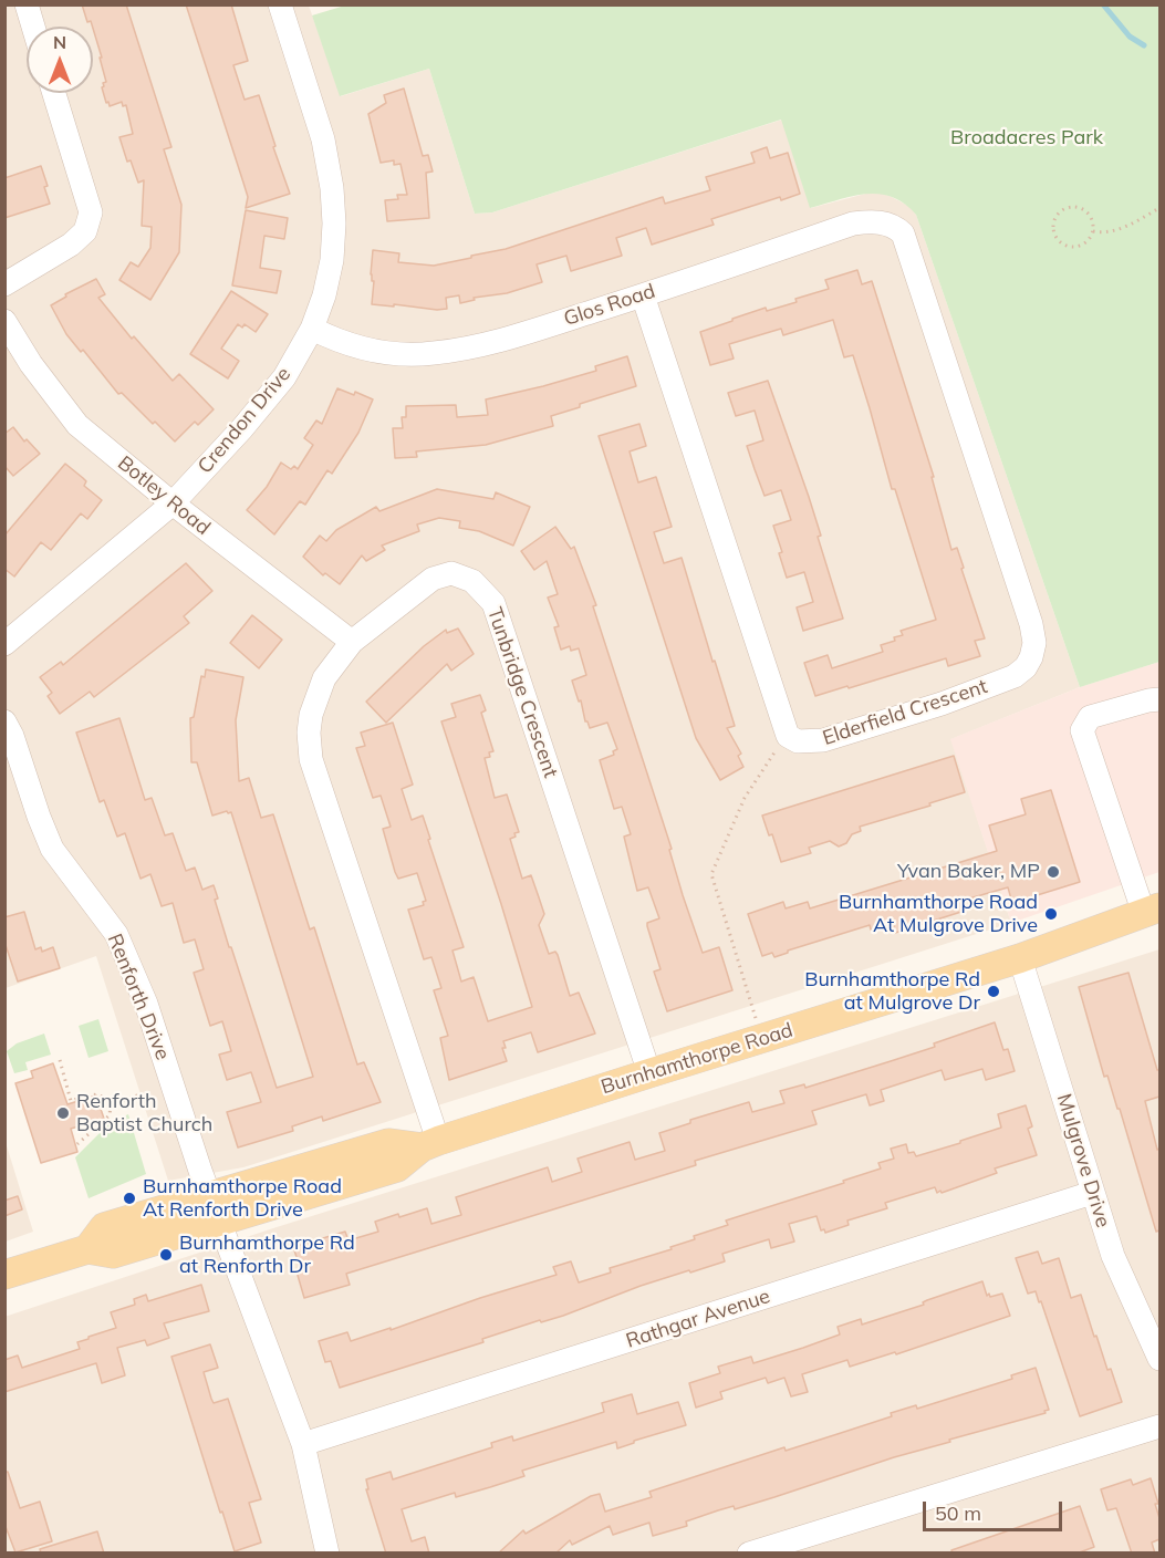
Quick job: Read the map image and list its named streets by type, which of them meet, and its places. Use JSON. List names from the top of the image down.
{
  "streets": {
    "main road": ["Burnhamthorpe Road"],
    "street": [
      "Glos Road",
      "Crendon Drive",
      "Botley Road",
      "Tunbridge Crescent",
      "Elderfield Crescent",
      "Renforth Drive",
      "Mulgrove Drive",
      "Rathgar Avenue"
    ]
  },
  "crossings": [
    ["Glos Road", "Crendon Drive"],
    ["Glos Road", "Elderfield Crescent"],
    ["Crendon Drive", "Botley Road"],
    ["Botley Road", "Tunbridge Crescent"],
    ["Tunbridge Crescent", "Burnhamthorpe Road"],
    ["Renforth Drive", "Burnhamthorpe Road"],
    ["Renforth Drive", "Rathgar Avenue"],
    ["Burnhamthorpe Road", "Mulgrove Drive"],
    ["Mulgrove Drive", "Rathgar Avenue"]
  ],
  "parks": ["Broadacres Park"],
  "places": [
    "Yvan Baker, MP",
    "Burnhamthorpe Road At Mulgrove Drive",
    "Burnhamthorpe Rd at Mulgrove Dr",
    "Renforth Baptist Church",
    "Burnhamthorpe Road At Renforth Drive",
    "Burnhamthorpe Rd at Renforth Dr"
  ],
  "scale_bar": "50 m",
  "north": "top"
}
